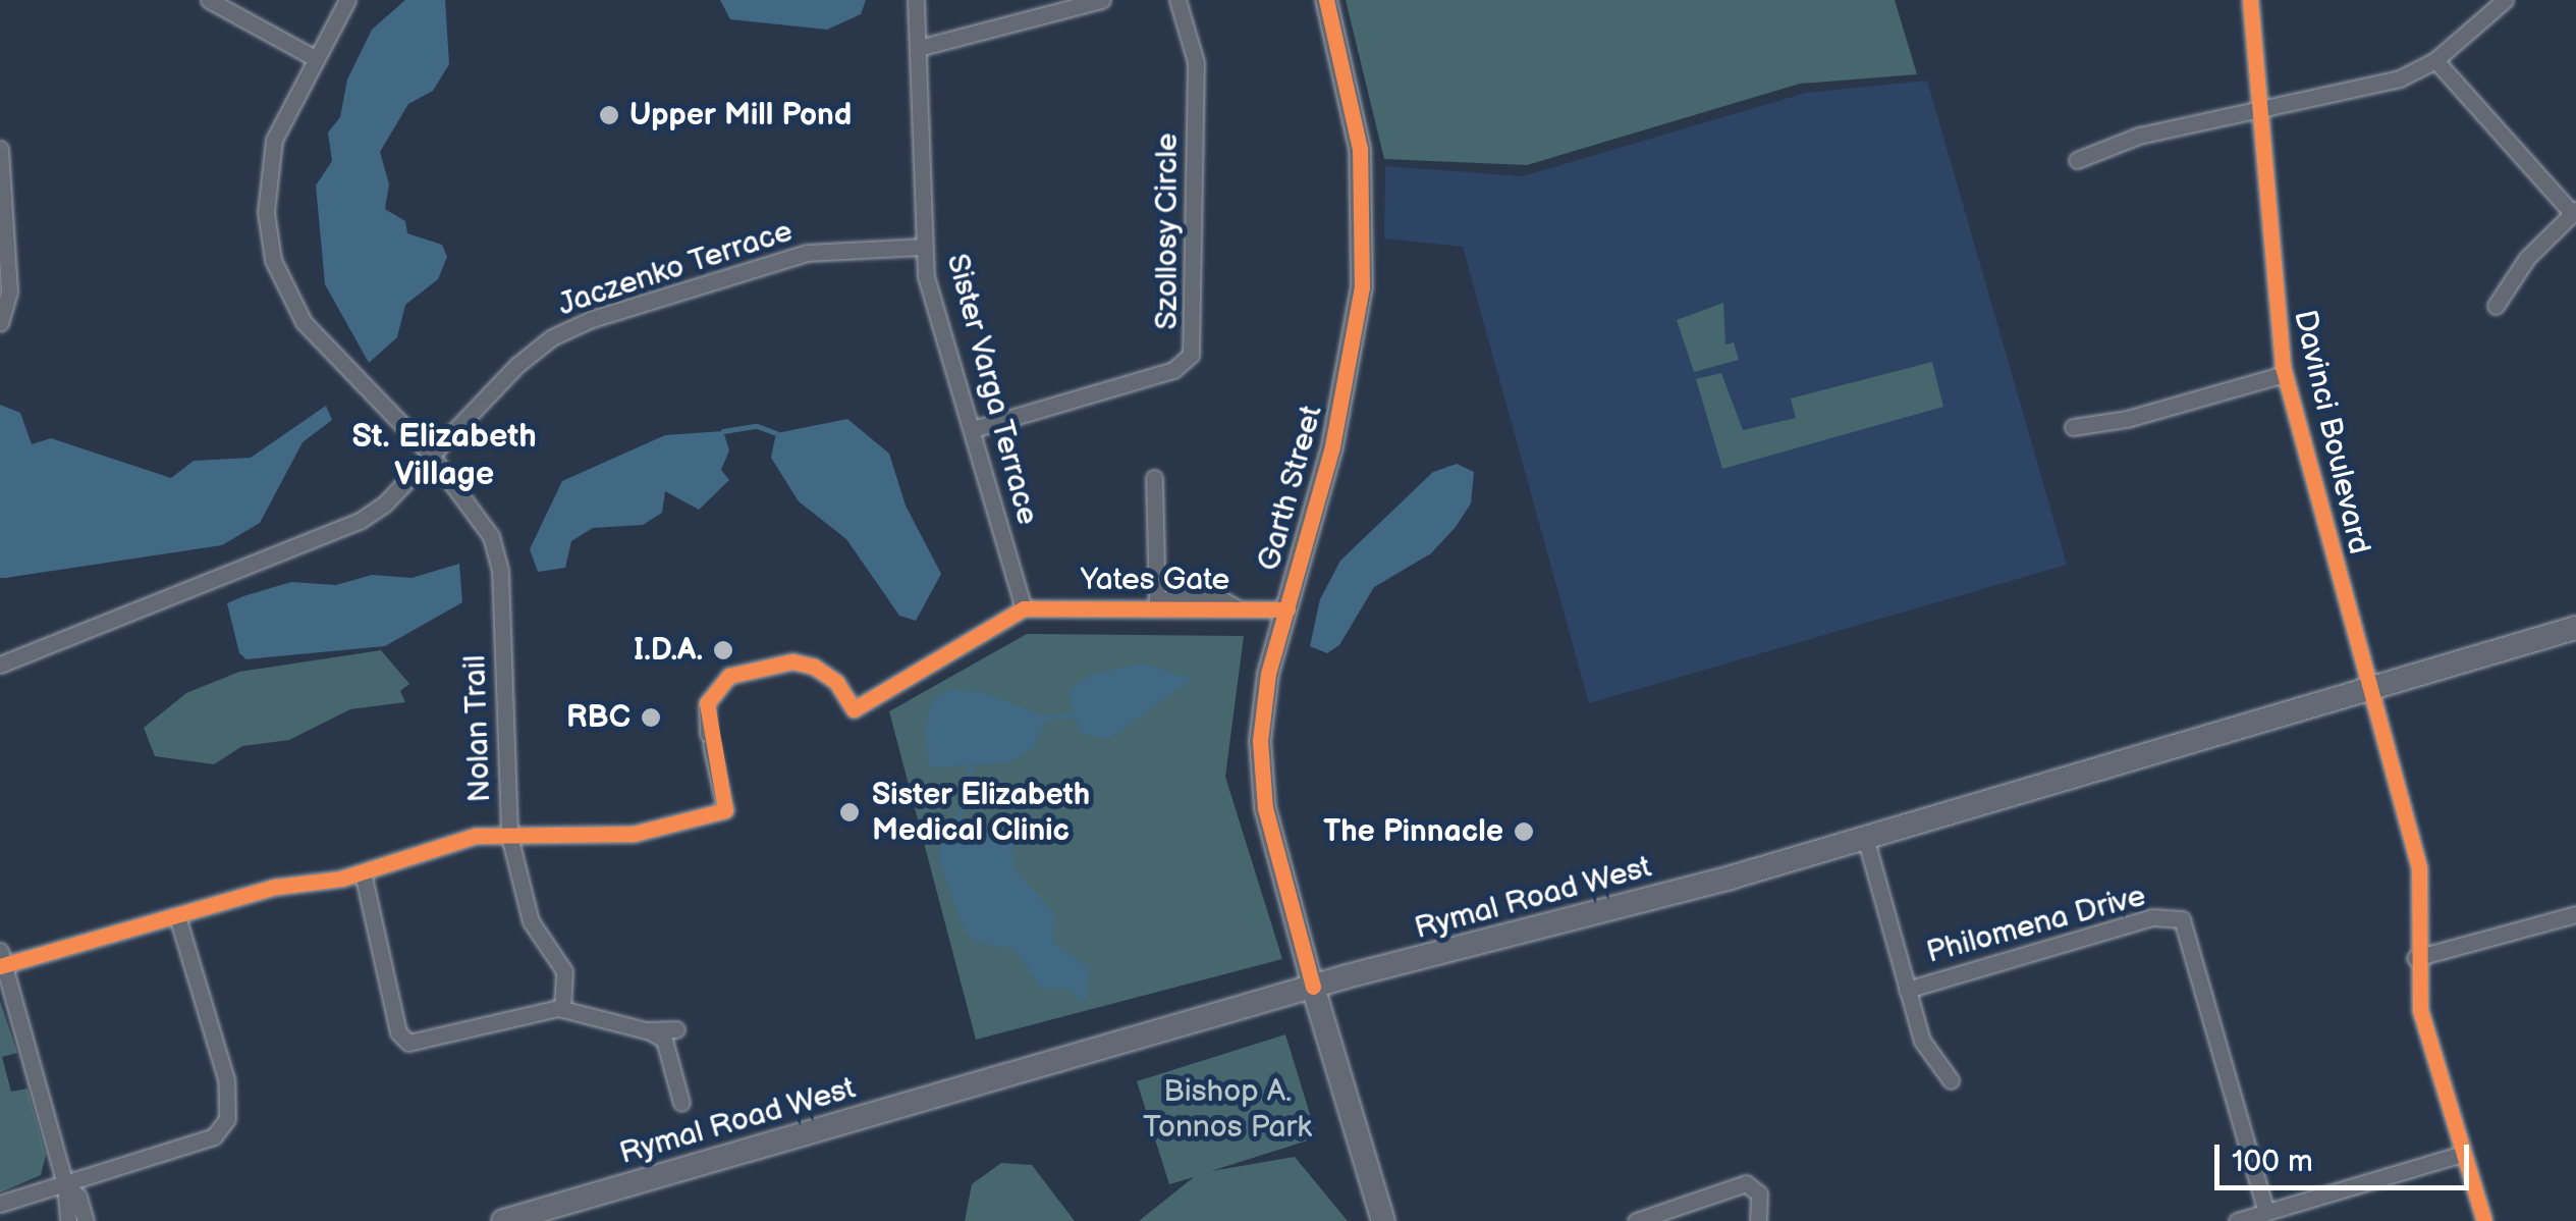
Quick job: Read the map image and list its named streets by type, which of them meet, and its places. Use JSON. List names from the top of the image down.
{
  "streets": {
    "main road": ["Garth Street", "Rymal Road West"],
    "street": [
      "Szollosy Circle",
      "Jaczenko Terrace",
      "Sister Varga Terrace",
      "Davinci Boulevard",
      "Yates Gate",
      "Nolan Trail",
      "Philomena Drive"
    ]
  },
  "crossings": [
    ["Szollosy Circle", "Sister Varga Terrace"],
    ["Jaczenko Terrace", "Sister Varga Terrace"],
    ["Jaczenko Terrace", "Nolan Trail"],
    ["Sister Varga Terrace", "Yates Gate"],
    ["Davinci Boulevard", "Rymal Road West"],
    ["Garth Street", "Yates Gate"],
    ["Garth Street", "Rymal Road West"]
  ],
  "districts": ["St. Elizabeth Village"],
  "parks": ["Bishop A. Tonnos Park"],
  "places": [
    "Upper Mill Pond",
    "I.D.A.",
    "RBC",
    "Sister Elizabeth Medical Clinic",
    "The Pinnacle"
  ],
  "scale_bar": "100 m"
}
